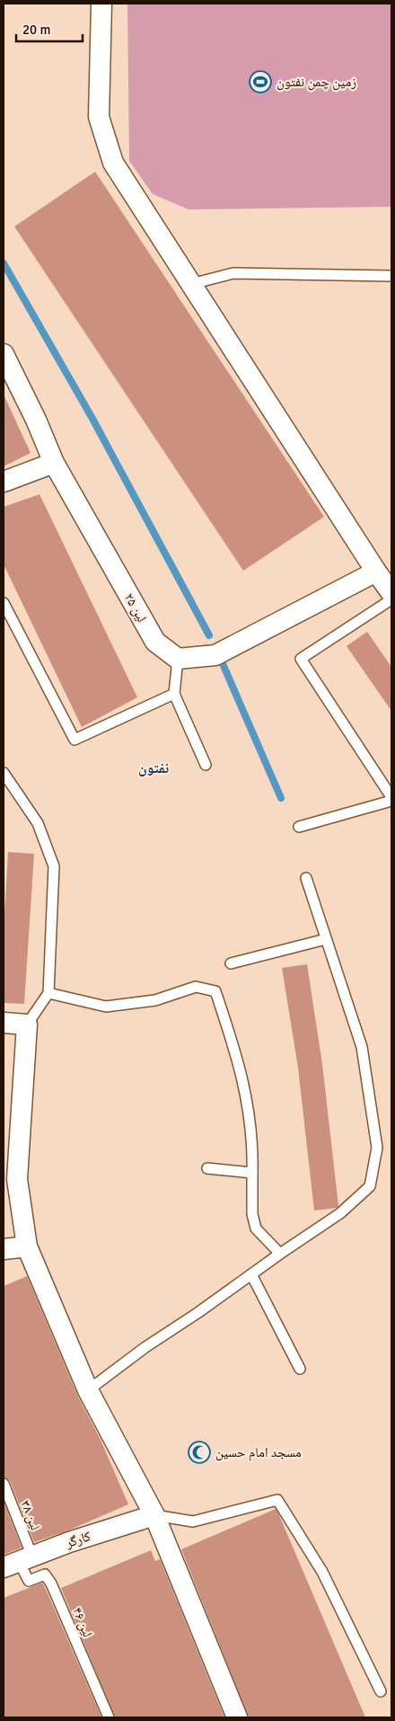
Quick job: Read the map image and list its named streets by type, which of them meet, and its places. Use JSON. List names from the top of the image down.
{
  "streets": {
    "street": ["لین ۲۵", "کارگر"],
    "lane": ["لین ۳۸", "لین ۴۶"]
  },
  "crossings": [
    ["لین ۳۸", "کارگر"],
    ["لین ۳۸", "لین ۴۶"],
    ["کارگر", "لین ۴۶"]
  ],
  "districts": ["نفتون"],
  "places": {
    "sports": ["زمین چمن نفتون"],
    "mosque": ["مسجد امام حسین"]
  },
  "scale_bar": "20 m"
}
